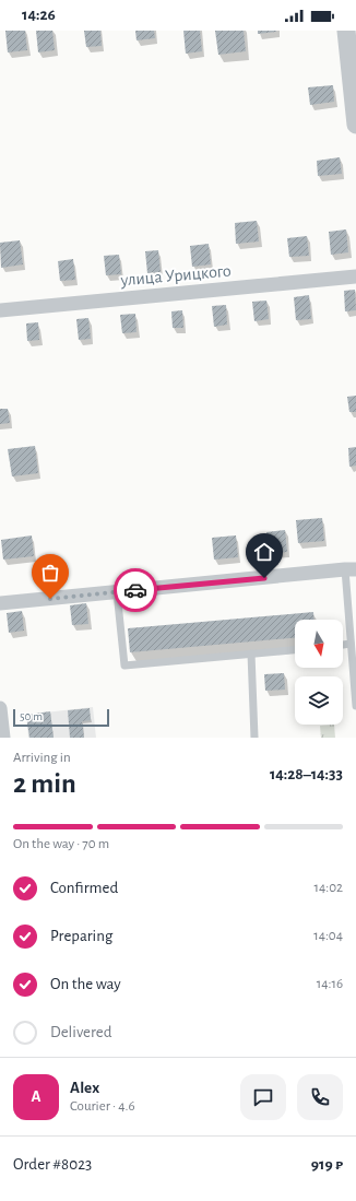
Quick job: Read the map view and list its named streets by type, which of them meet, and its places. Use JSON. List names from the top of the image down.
{
  "streets": {
    "street": ["улица Урицкого"]
  },
  "scale_bar": "50 m",
  "north": "bottom",
  "page": {
    "status": "14:26",
    "scale": "50 m",
    "heading": ["2 min", "Arriving in", "14:28–14:33"],
    "panel": [
      "Alex",
      "Courier · 4.6",
      "Order #8023",
      "919 ₽"
    ],
    "bar": "On the way · 70 m",
    "list": [
      ["Confirmed", "14:02"],
      ["Preparing", "14:04"],
      ["On the way", "14:16"],
      "Delivered"
    ],
    "round": "A"
  }
}
